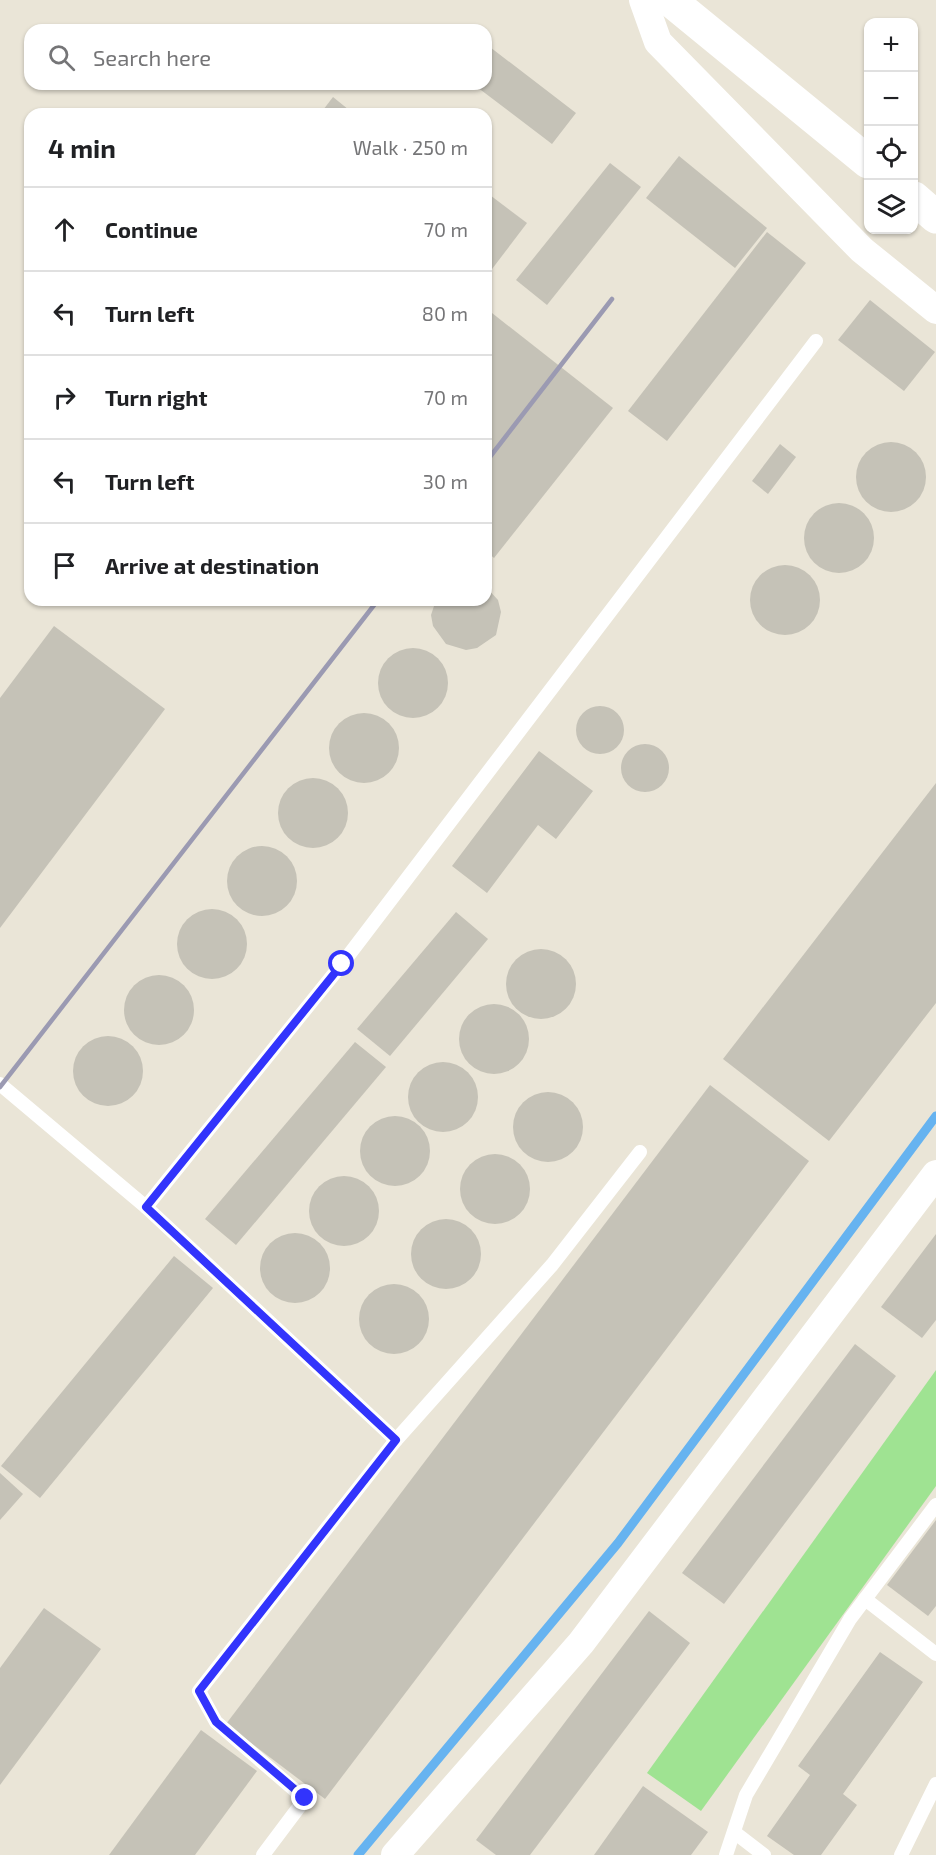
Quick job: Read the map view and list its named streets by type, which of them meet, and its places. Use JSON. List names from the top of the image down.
{
  "page": {
    "map_buttons": ["+", "−"],
    "search": "Search here",
    "heading": ["4 min", "Walk · 250 m"],
    "list": [
      ["Continue", "70 m"],
      ["Turn left", "80 m"],
      ["Turn right", "70 m"],
      ["Turn left", "30 m"],
      "Arrive at destination"
    ]
  }
}
